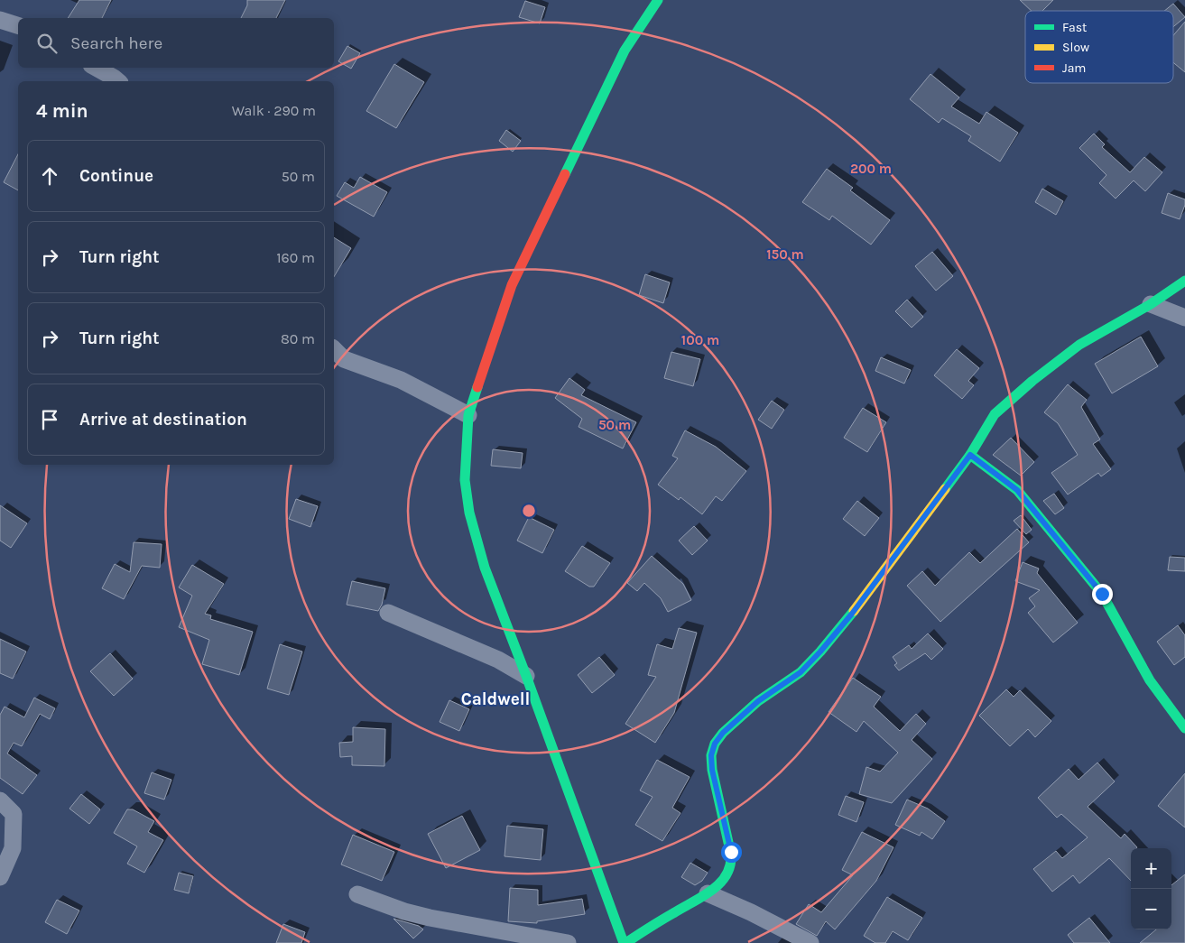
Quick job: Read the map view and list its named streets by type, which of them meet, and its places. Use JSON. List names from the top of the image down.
{
  "districts": ["Caldwell"],
  "legend": ["Fast", "Slow", "Jam"],
  "page": {
    "search": "Search here",
    "heading": ["4 min", "Walk · 290 m"],
    "list": [
      ["Continue", "50 m"],
      ["Turn right", "160 m"],
      ["Turn right", "80 m"],
      "Arrive at destination"
    ],
    "map_buttons": ["+", "−"]
  },
  "rings": [
    "200 m",
    "150 m",
    "100 m",
    "50 m"
  ]
}
